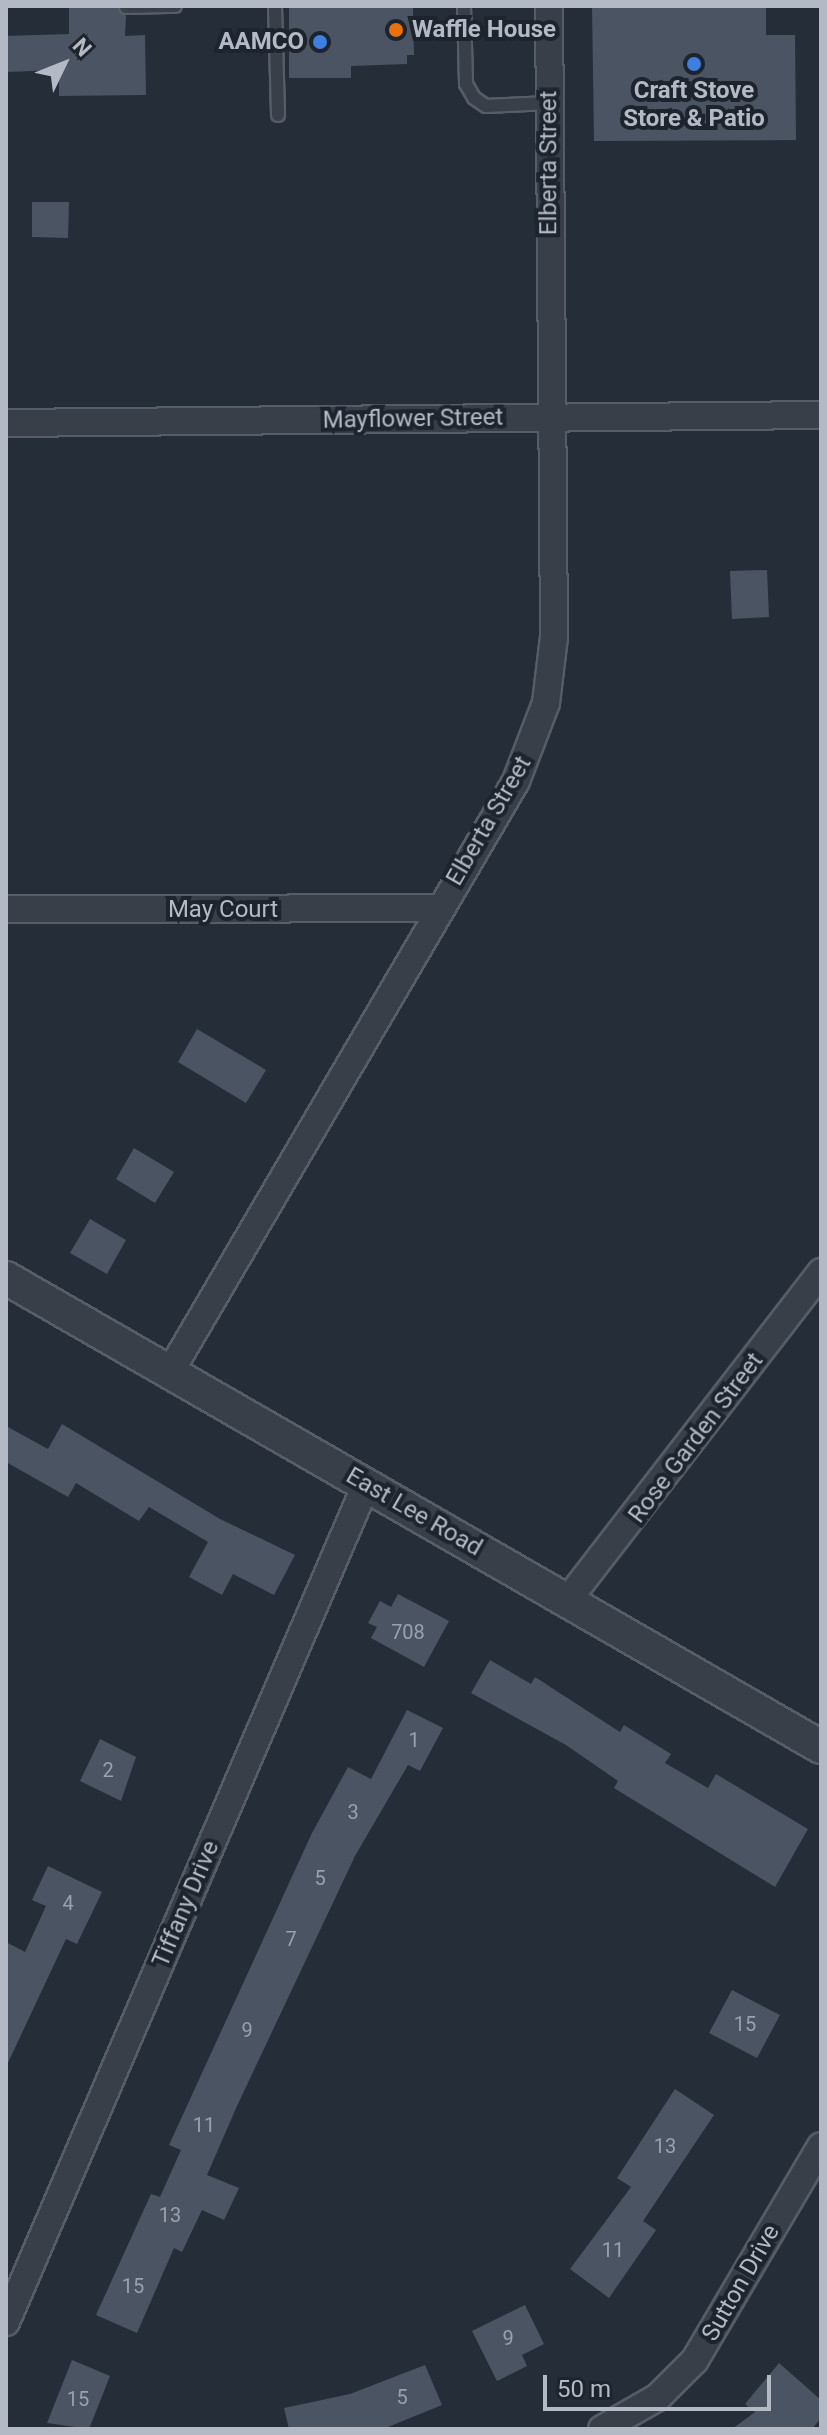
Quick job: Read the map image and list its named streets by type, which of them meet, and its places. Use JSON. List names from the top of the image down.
{
  "streets": {
    "street": [
      "Elberta Street",
      "Mayflower Street",
      "May Court",
      "Rose Garden Street",
      "East Lee Road",
      "Tiffany Drive",
      "Sutton Drive"
    ]
  },
  "crossings": [
    ["Elberta Street", "Mayflower Street"],
    ["Elberta Street", "May Court"],
    ["Elberta Street", "East Lee Road"],
    ["Rose Garden Street", "East Lee Road"],
    ["East Lee Road", "Tiffany Drive"]
  ],
  "places": ["Waffle House", "AAMCO", "Craft Stove Store & Patio"],
  "house_numbers": [
    "708",
    "1",
    "2",
    "3",
    "5",
    "4",
    "7",
    "15",
    "9",
    "11",
    "13",
    "13",
    "11",
    "15",
    "9",
    "5",
    "15"
  ],
  "scale_bar": "50 m",
  "north": "top right"
}
